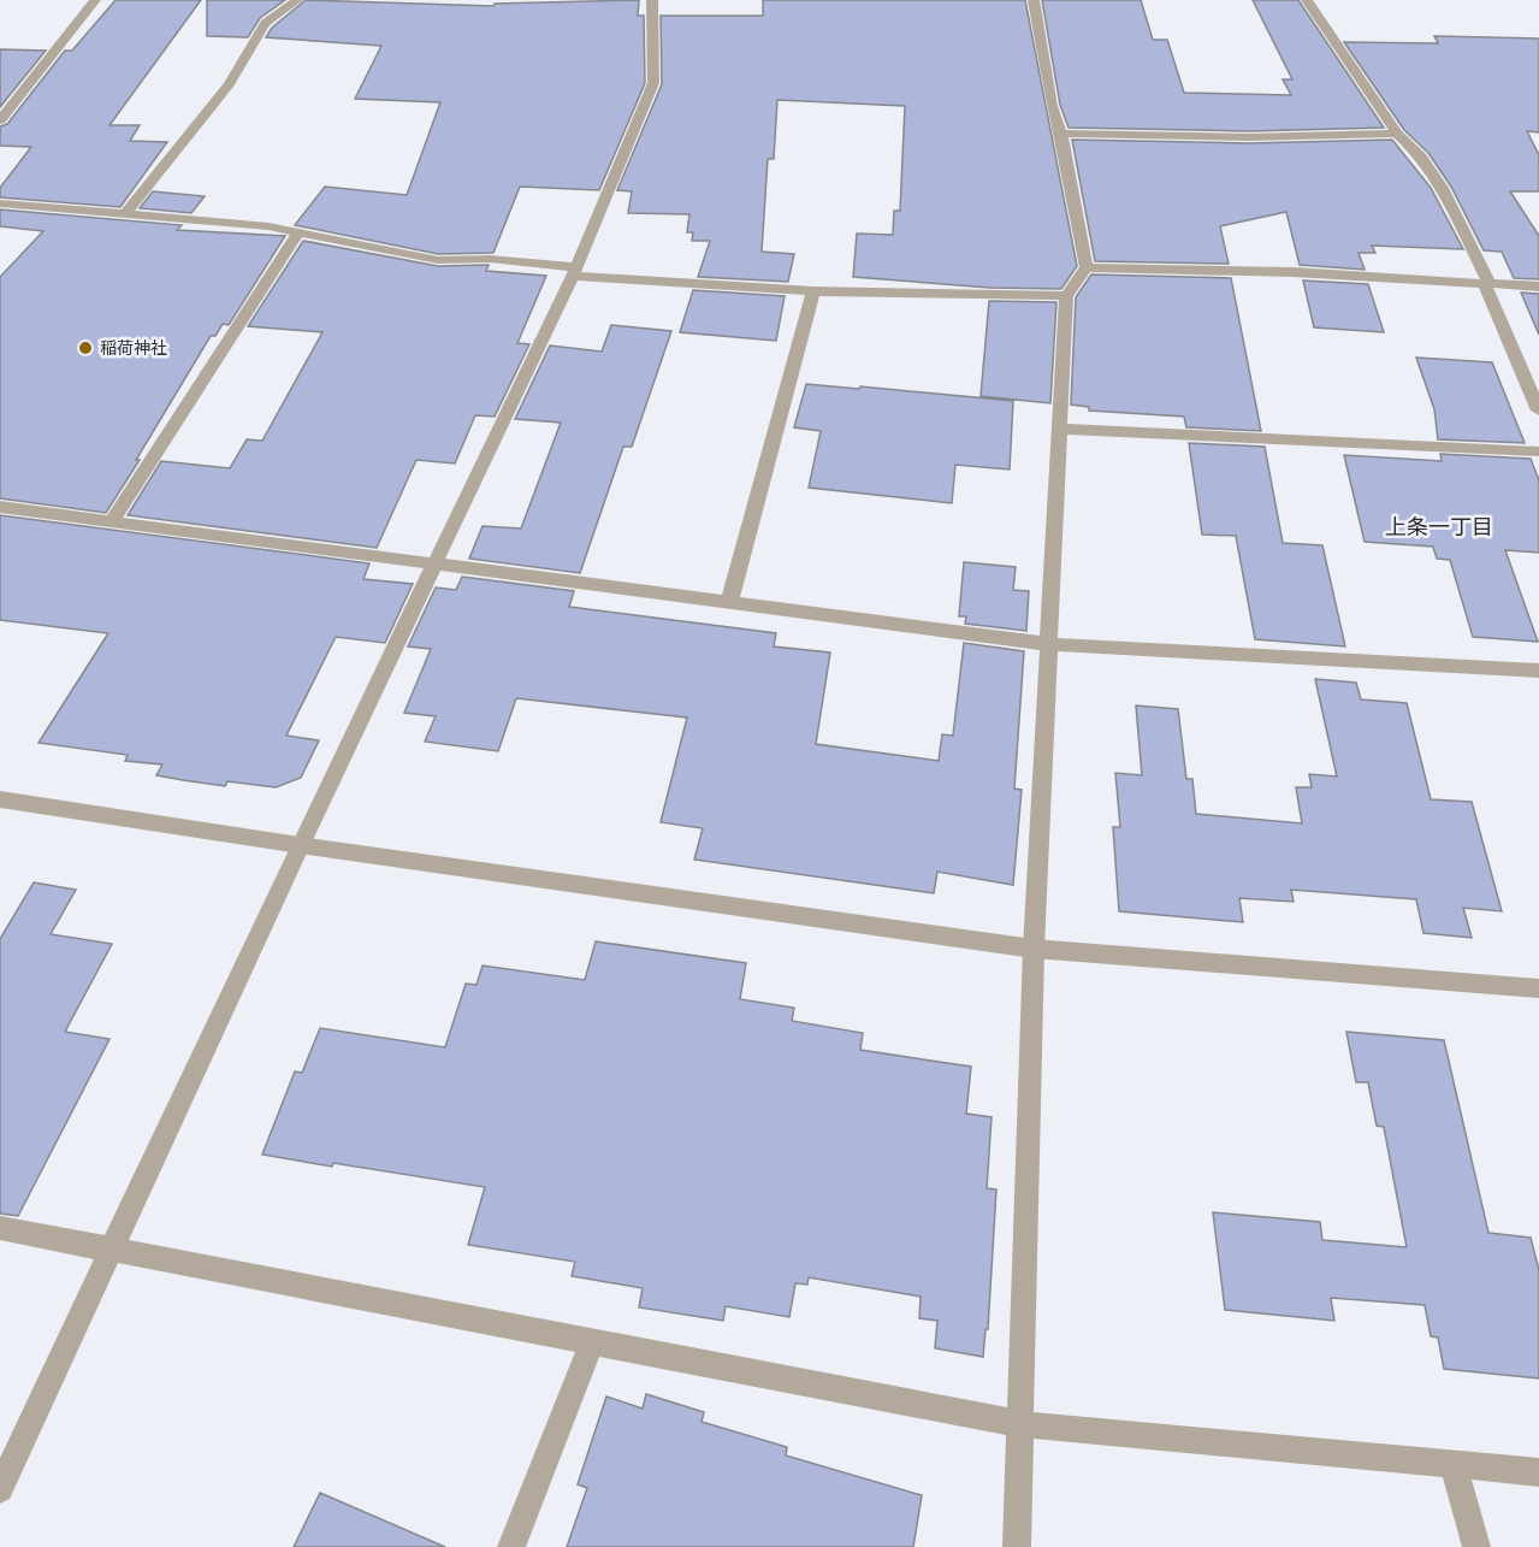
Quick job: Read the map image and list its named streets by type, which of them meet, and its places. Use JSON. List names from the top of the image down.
{
  "districts": ["上条一丁目"],
  "places": ["稲荷神社"]
}
